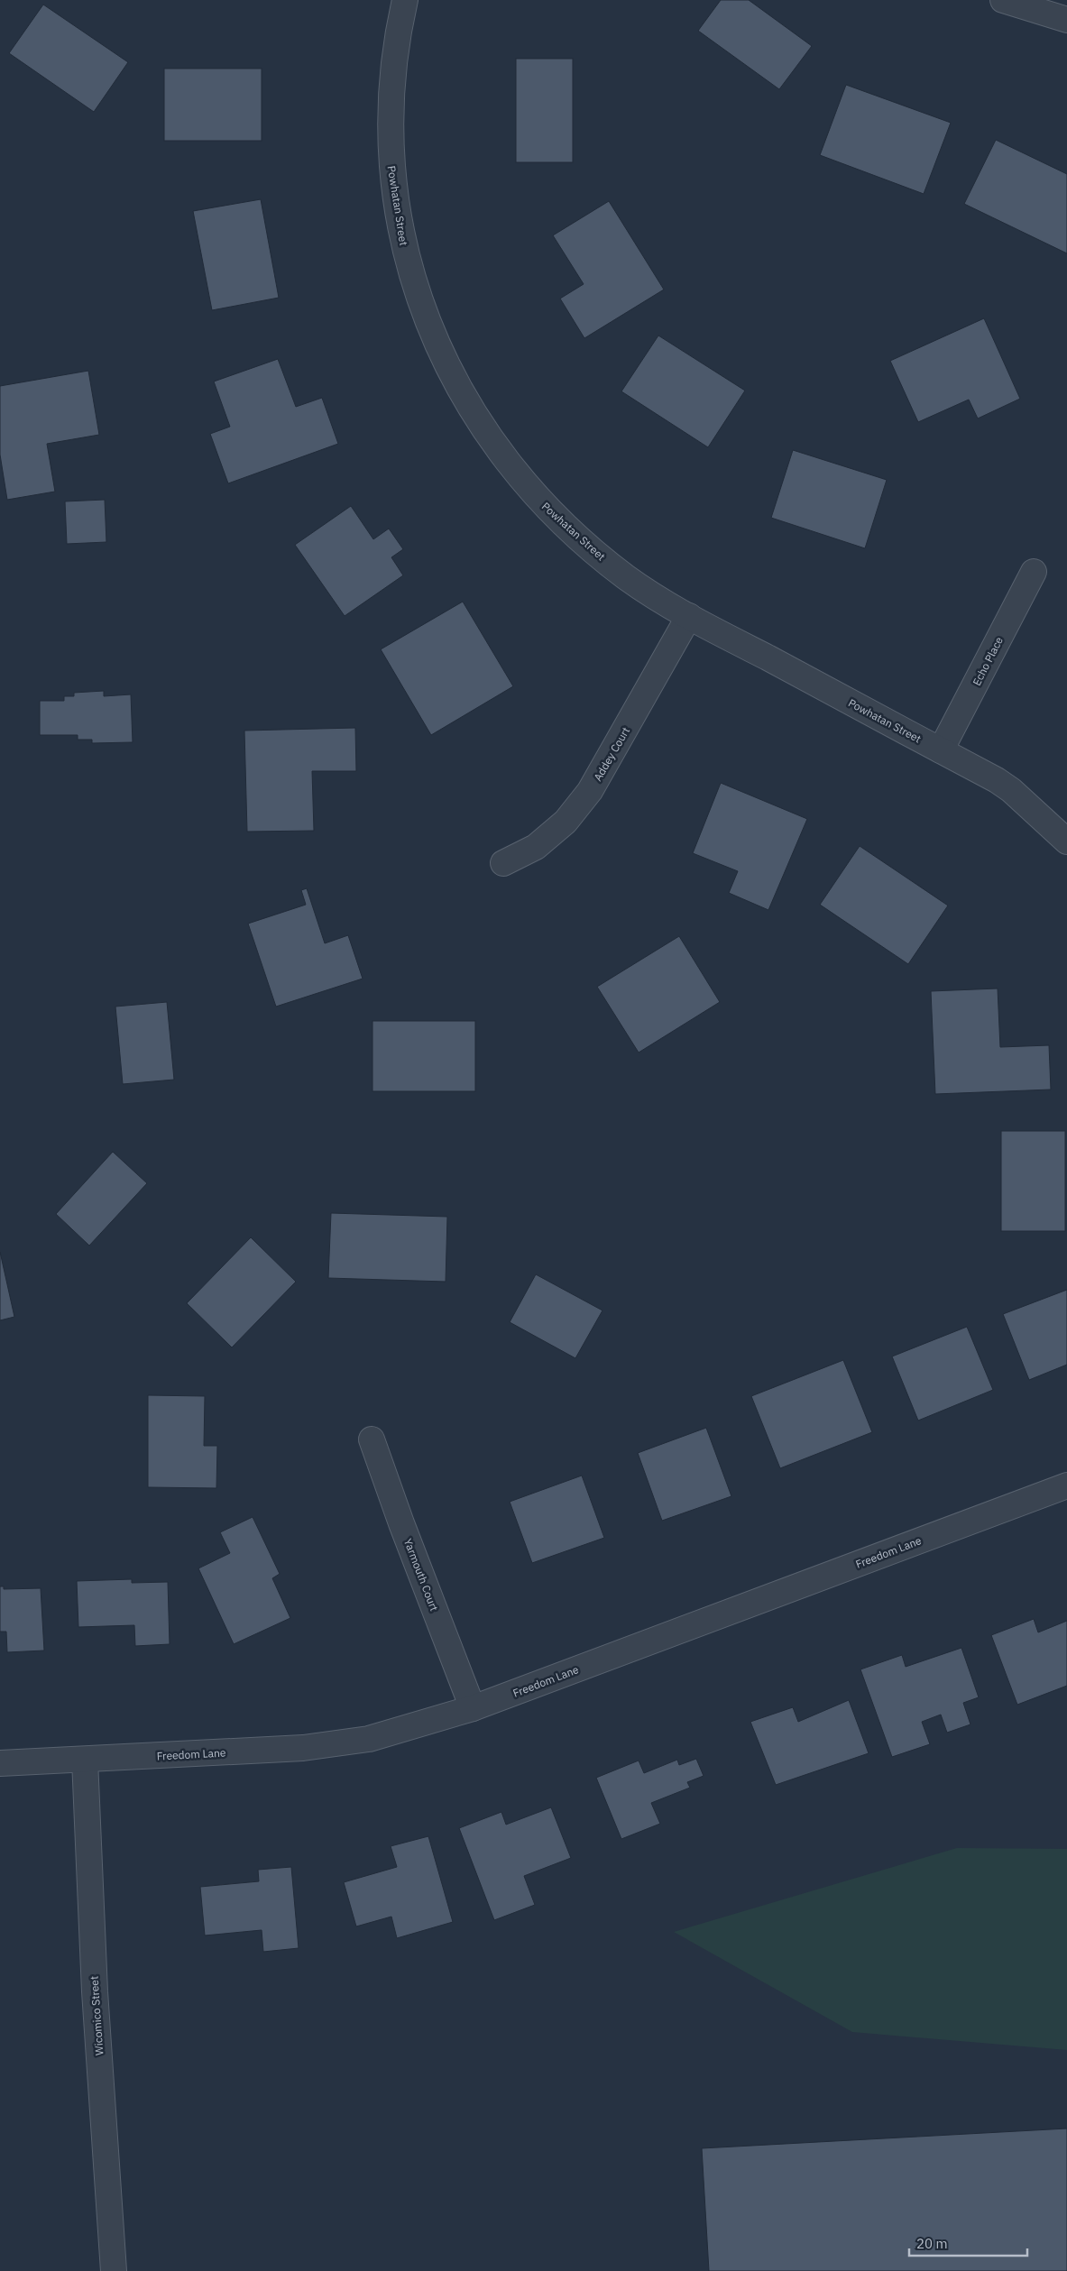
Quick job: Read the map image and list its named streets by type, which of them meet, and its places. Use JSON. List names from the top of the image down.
{
  "streets": {
    "street": [
      "Powhatan Street",
      "Echo Place",
      "Addey Court",
      "Freedom Lane",
      "Yarmouth Court",
      "Wicomico Street"
    ]
  },
  "crossings": [
    ["Powhatan Street", "Echo Place"],
    ["Powhatan Street", "Addey Court"],
    ["Freedom Lane", "Yarmouth Court"],
    ["Freedom Lane", "Wicomico Street"]
  ],
  "scale_bar": "20 m"
}
